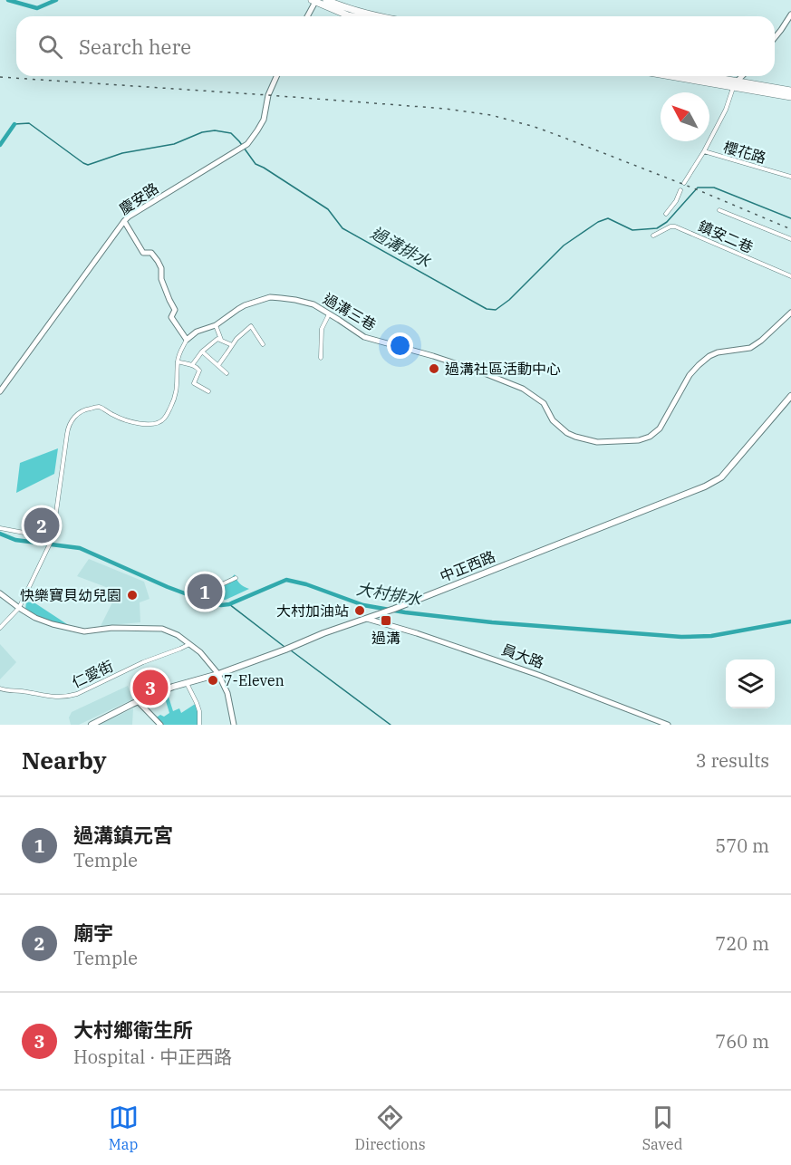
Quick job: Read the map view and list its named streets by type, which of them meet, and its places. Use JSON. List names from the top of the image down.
{
  "streets": {
    "main road": ["中正西路"],
    "street": [
      "櫻花路",
      "慶安路",
      "鎮安二巷",
      "過溝三巷",
      "員大路",
      "仁愛街"
    ]
  },
  "crossings": [
    ["中正西路", "員大路"]
  ],
  "water": ["過溝排水", "大村排水"],
  "places": {
    "other": [
      "過溝社區活動中心",
      "快樂寶貝幼兒園",
      "大村加油站",
      "7-Eleven"
    ],
    "transit": ["過溝"]
  },
  "north": "top left",
  "page": {
    "search": "Search here",
    "pins": ["2", "1", "3"],
    "heading": ["Nearby", "3 results"],
    "list": [
      {
        "mark": "1",
        "name": "過溝鎮元宮",
        "note": "Temple",
        "value": "570 m"
      },
      {
        "mark": "2",
        "name": "廟宇",
        "note": "Temple",
        "value": "720 m"
      },
      {
        "mark": "3",
        "name": "大村鄉衛生所",
        "note": "Hospital · 中正西路",
        "value": "760 m"
      }
    ],
    "nav": ["Map", "Directions", "Saved"]
  }
}
